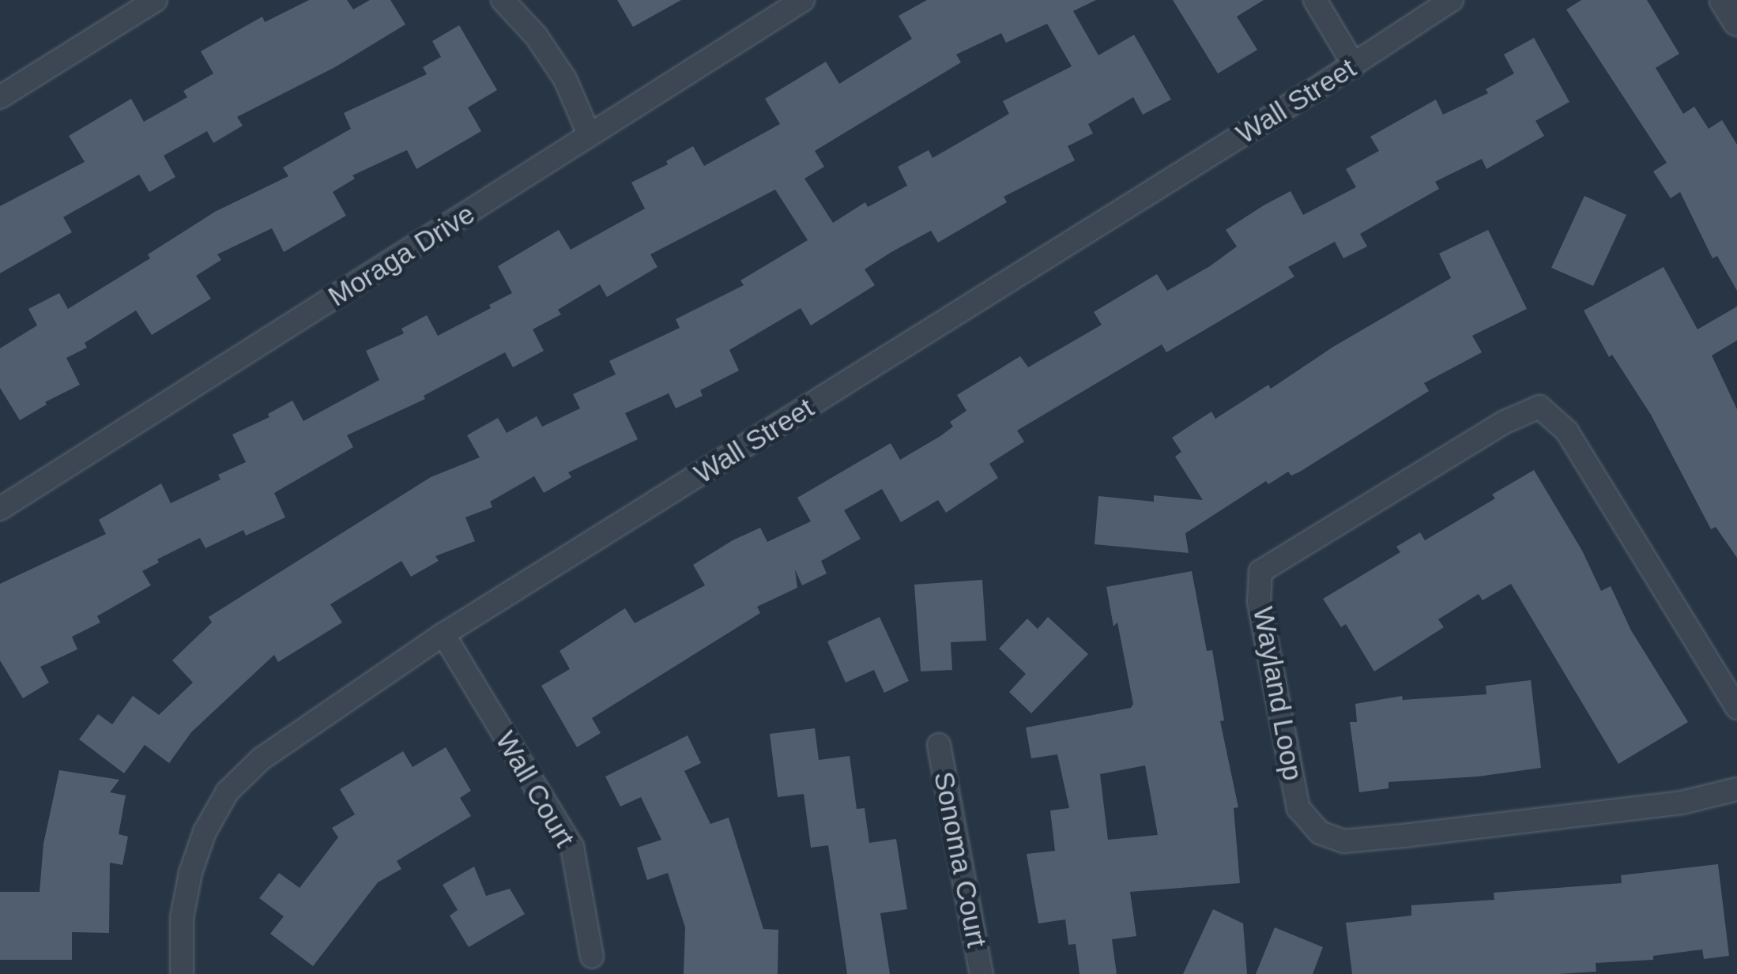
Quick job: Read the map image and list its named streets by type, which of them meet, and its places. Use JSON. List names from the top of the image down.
{
  "streets": {
    "street": [
      "Wall Street",
      "Moraga Drive",
      "Wayland Loop",
      "Wall Court",
      "Sonoma Court"
    ]
  },
  "crossings": [
    ["Wall Street", "Wall Court"]
  ]
}
